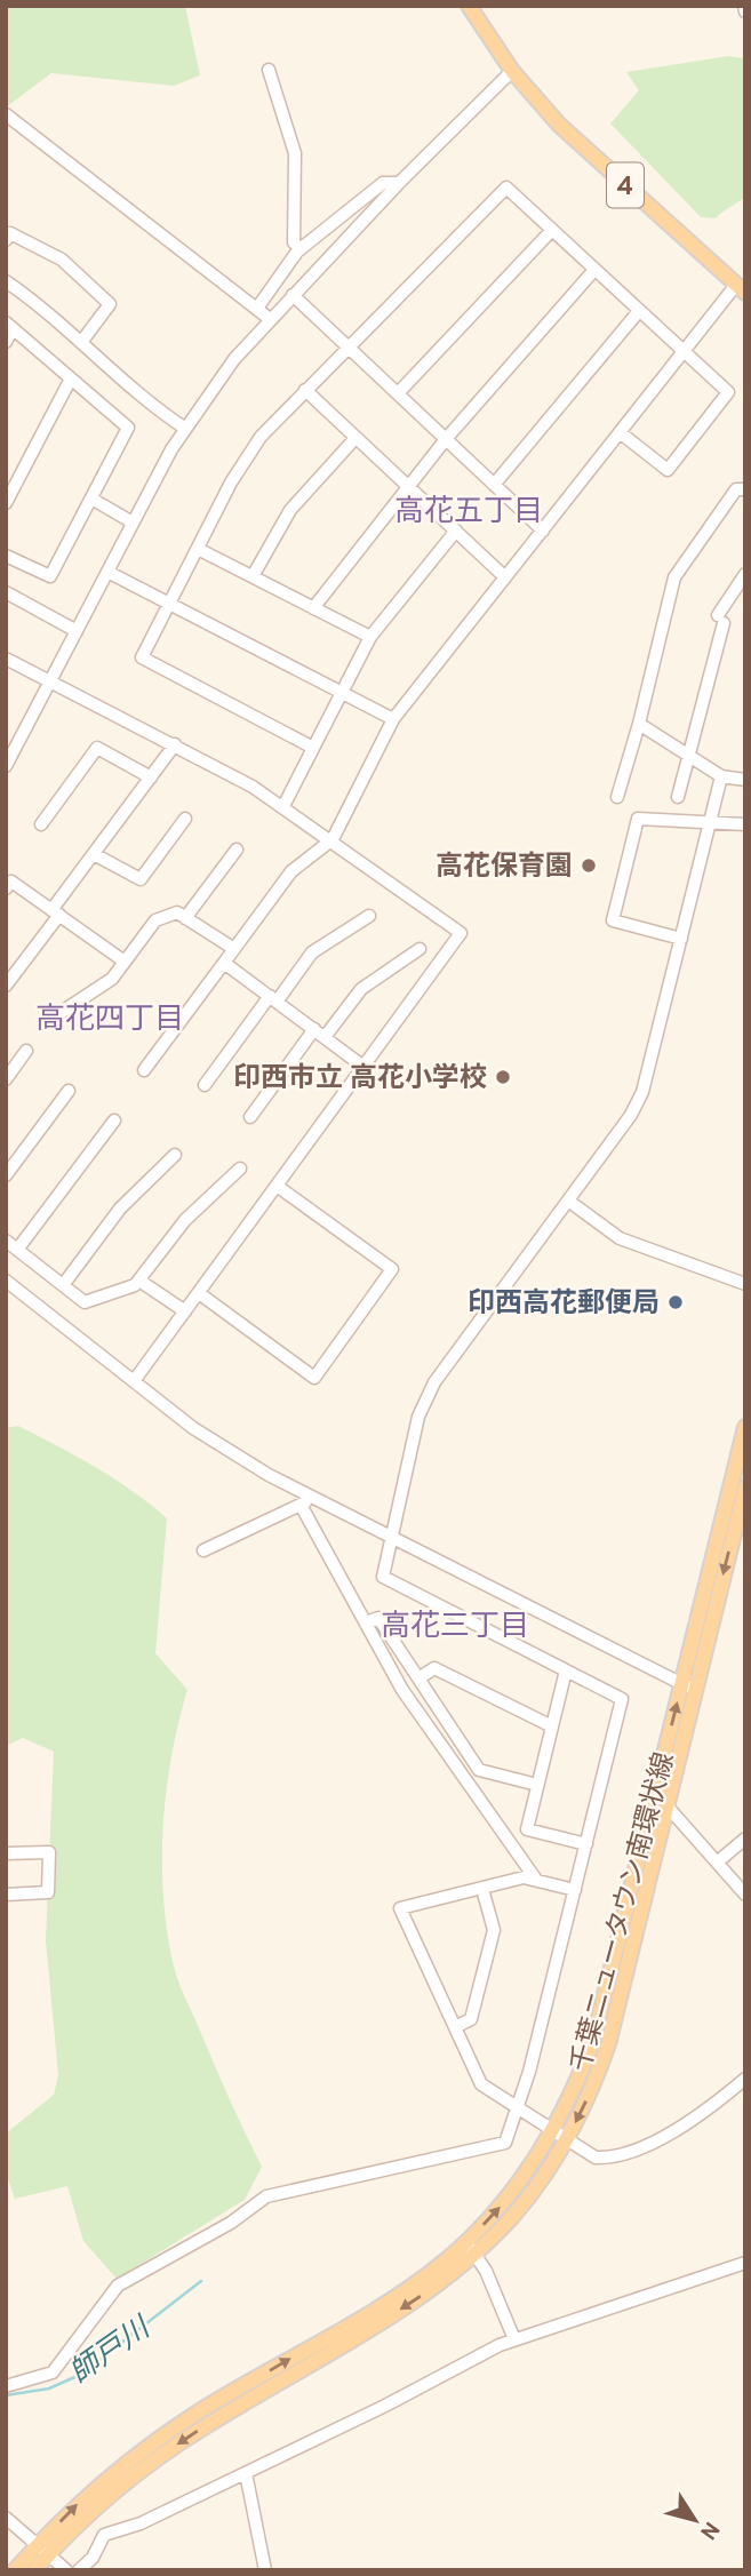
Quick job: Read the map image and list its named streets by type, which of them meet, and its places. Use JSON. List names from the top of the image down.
{
  "streets": {
    "main road": ["4", "千葉ニュータウン南環状線"]
  },
  "districts": ["高花五丁目", "高花四丁目", "高花三丁目"],
  "water": ["師戸川"],
  "places": ["高花保育園", "印西市立 高花小学校", "印西高花郵便局"],
  "north": "bottom right"
}
